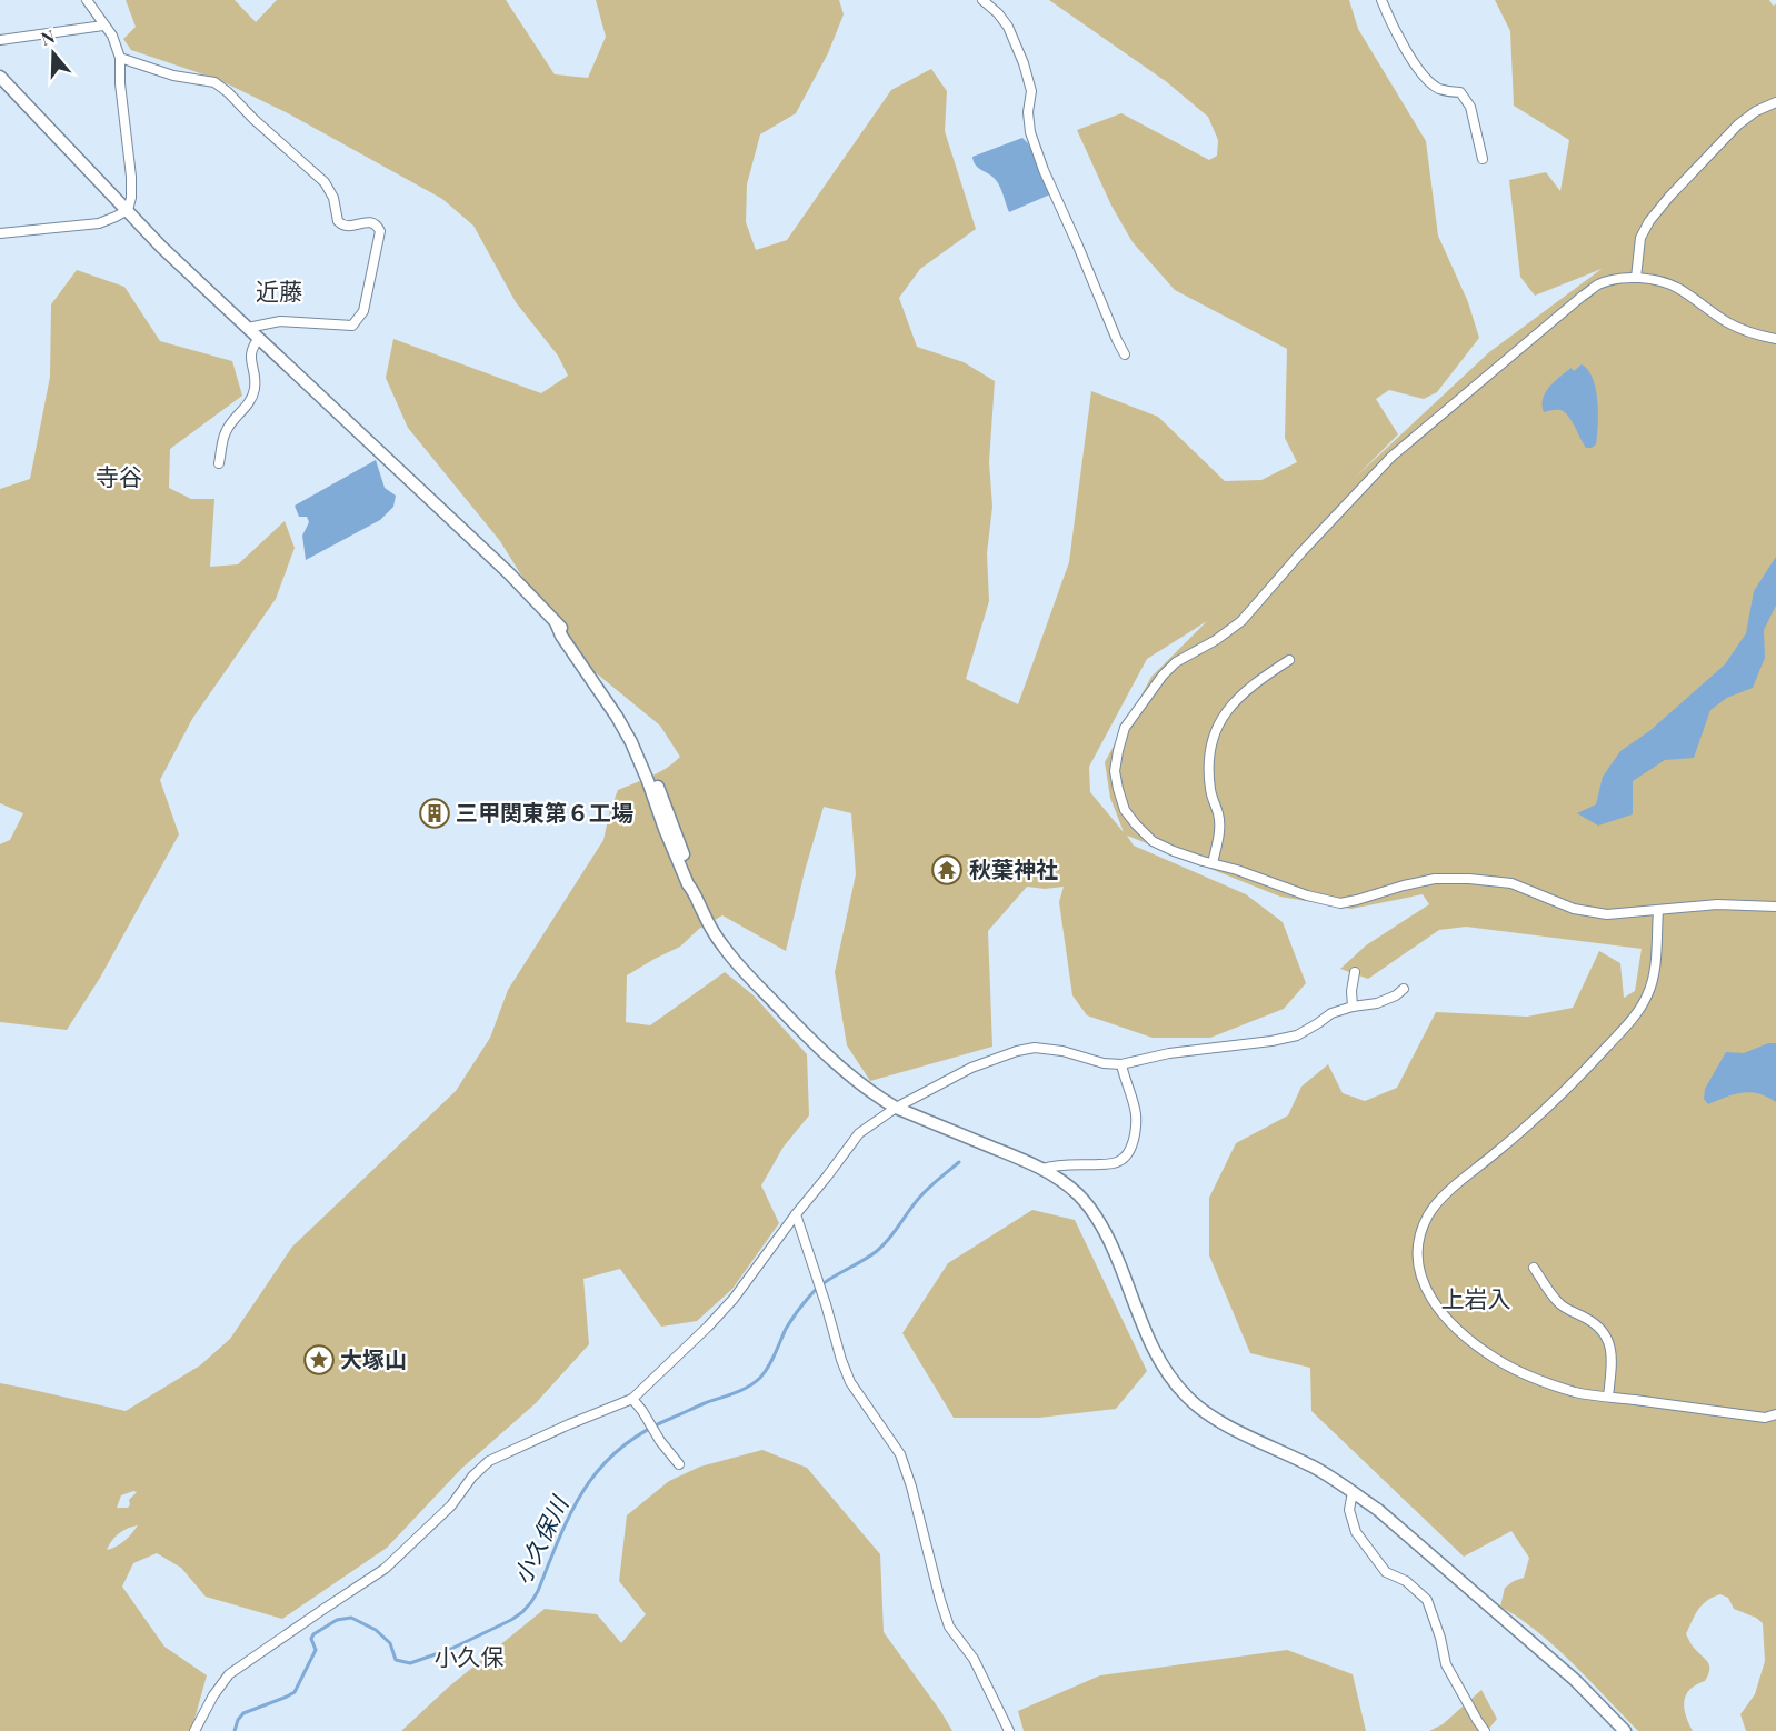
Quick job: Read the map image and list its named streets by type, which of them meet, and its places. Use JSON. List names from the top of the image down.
{
  "districts": [
    "近藤",
    "寺谷",
    "上岩入",
    "小久保"
  ],
  "water": ["小久保川"],
  "places": {
    "building": ["三甲関東第６工場"],
    "temple": ["秋葉神社"],
    "place": ["大塚山"]
  },
  "north": "top"
}
